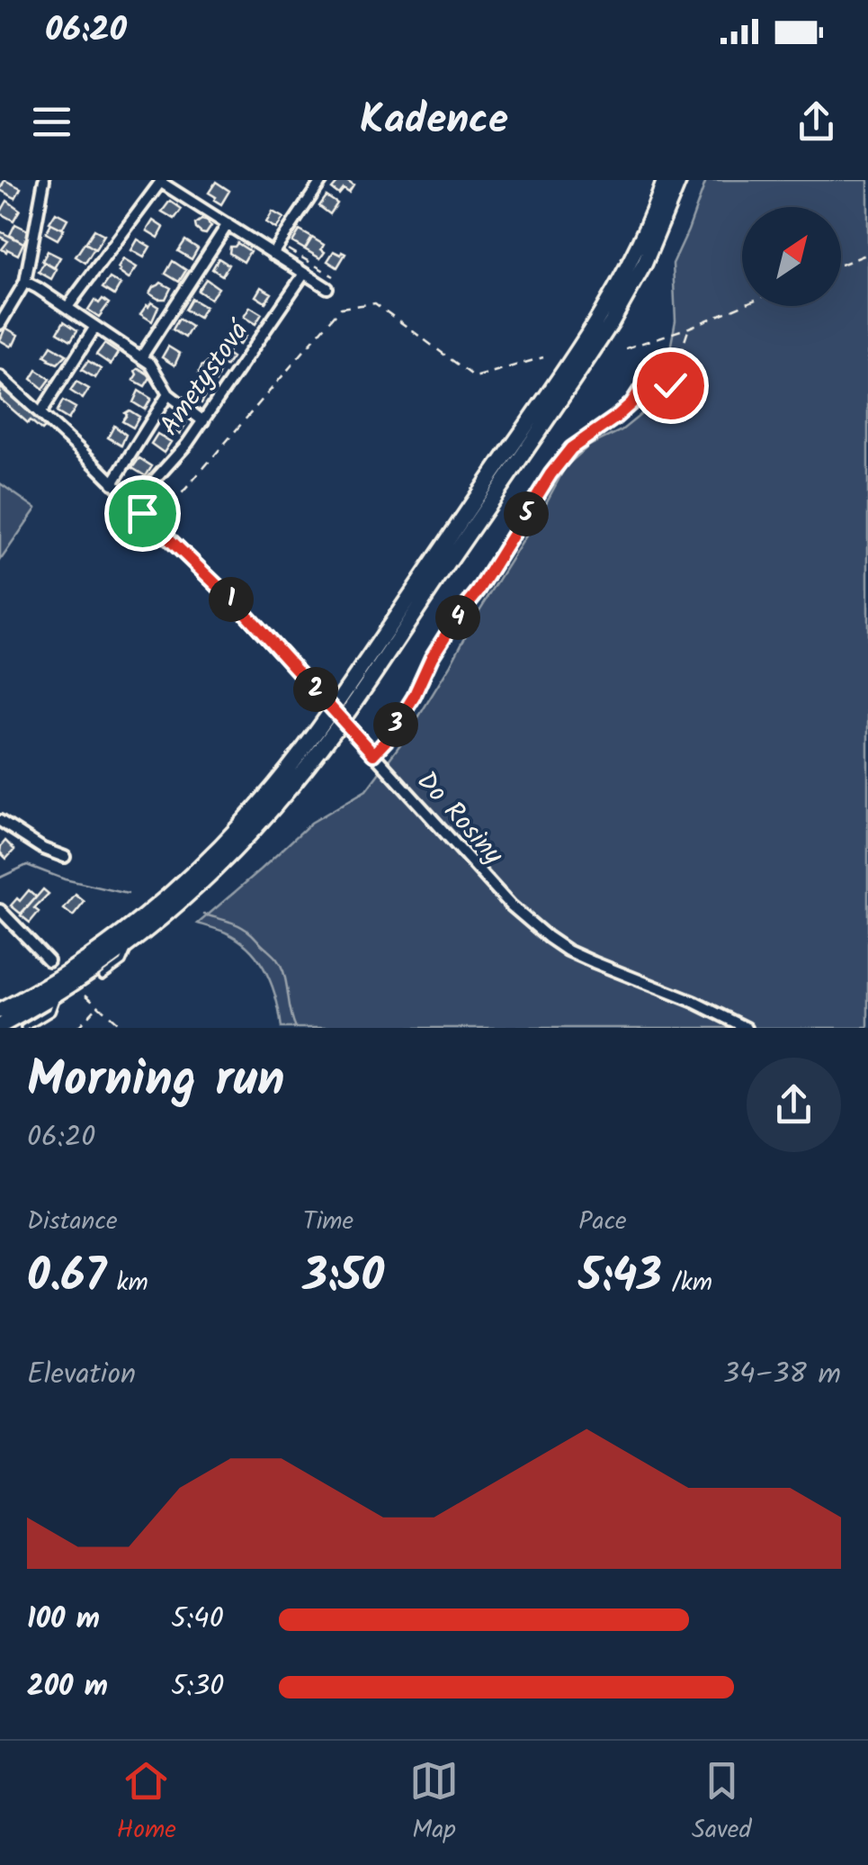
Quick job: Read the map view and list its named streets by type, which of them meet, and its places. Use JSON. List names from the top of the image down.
{
  "streets": {
    "street": ["Ametystová", "Do Rosiny"]
  },
  "crossings": [
    ["Ametystová", "Do Rosiny"]
  ],
  "north": "top right",
  "page": {
    "status": "06:20",
    "header": "Kadence",
    "pins": [
      "5",
      "1",
      "4",
      "2",
      "3"
    ],
    "heading": ["Morning run", "06:20"],
    "stats": [
      ["Distance", "0.67 km"],
      ["Time", "3:50"],
      ["Pace", "5:43 /km"]
    ],
    "chart": ["Elevation", "34–38 m"],
    "list": [
      {
        "name": "100 m",
        "note": "5:40"
      },
      {
        "name": "200 m",
        "note": "5:30"
      }
    ],
    "tabs": ["Home", "Map", "Saved"]
  }
}
